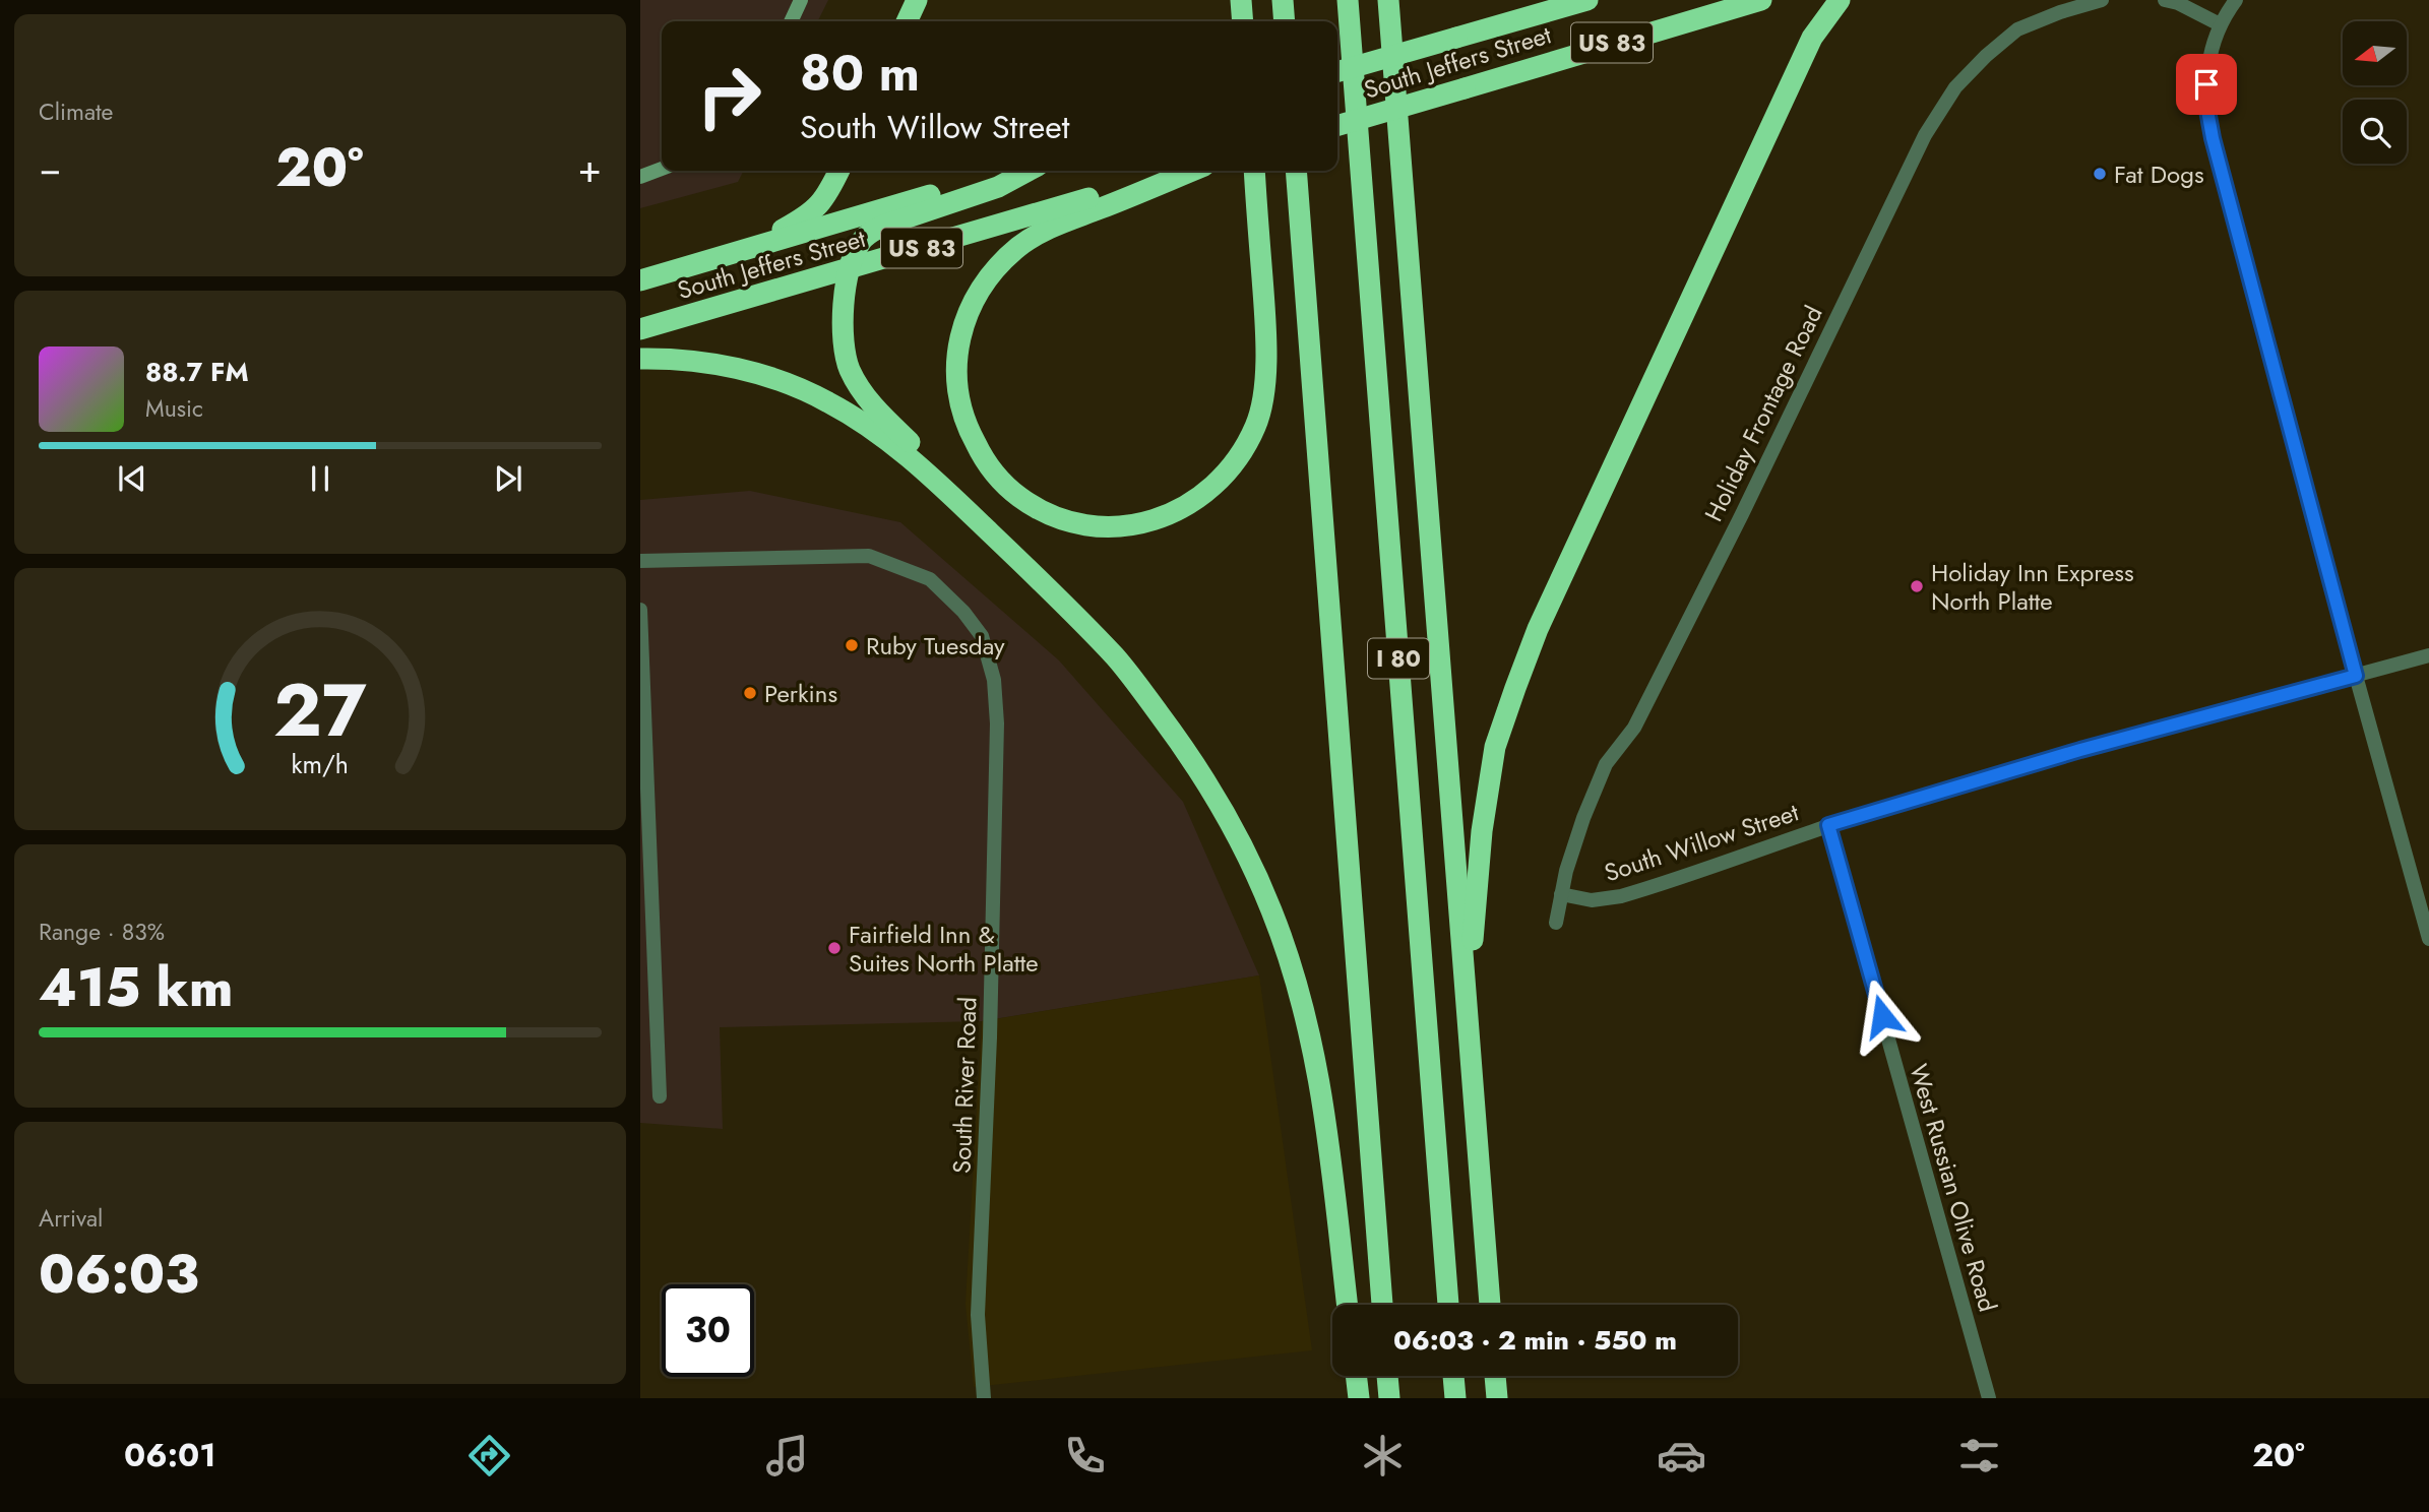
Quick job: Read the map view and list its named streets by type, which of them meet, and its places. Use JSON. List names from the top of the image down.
{
  "streets": {
    "highway": ["US 83", "South Jeffers Street", "I 80"],
    "street": [
      "Holiday Frontage Road",
      "South Willow Street",
      "South River Road",
      "West Russian Olive Road"
    ]
  },
  "crossings": [
    ["Holiday Frontage Road", "South Willow Street"],
    ["South Willow Street", "West Russian Olive Road"]
  ],
  "places": [
    "Fat Dogs",
    "Holiday Inn Express North Platte",
    "Ruby Tuesday",
    "Perkins",
    "Fairfield Inn & Suites North Platte"
  ],
  "north": "left",
  "page": {
    "tile": [
      "Climate",
      ["Range · 83%", "415 km"],
      ["Arrival", "06:03"]
    ],
    "turn": ["80 m", "South Willow Street"],
    "heat": ["−", "20°", "+"],
    "song": ["88.7 FM", "Music"],
    "limit": "30",
    "trip": "06:03 · 2 min · 550 m",
    "tabs": ["06:01", "20°"],
    "gauge": ["27", "km/h"]
  }
}
